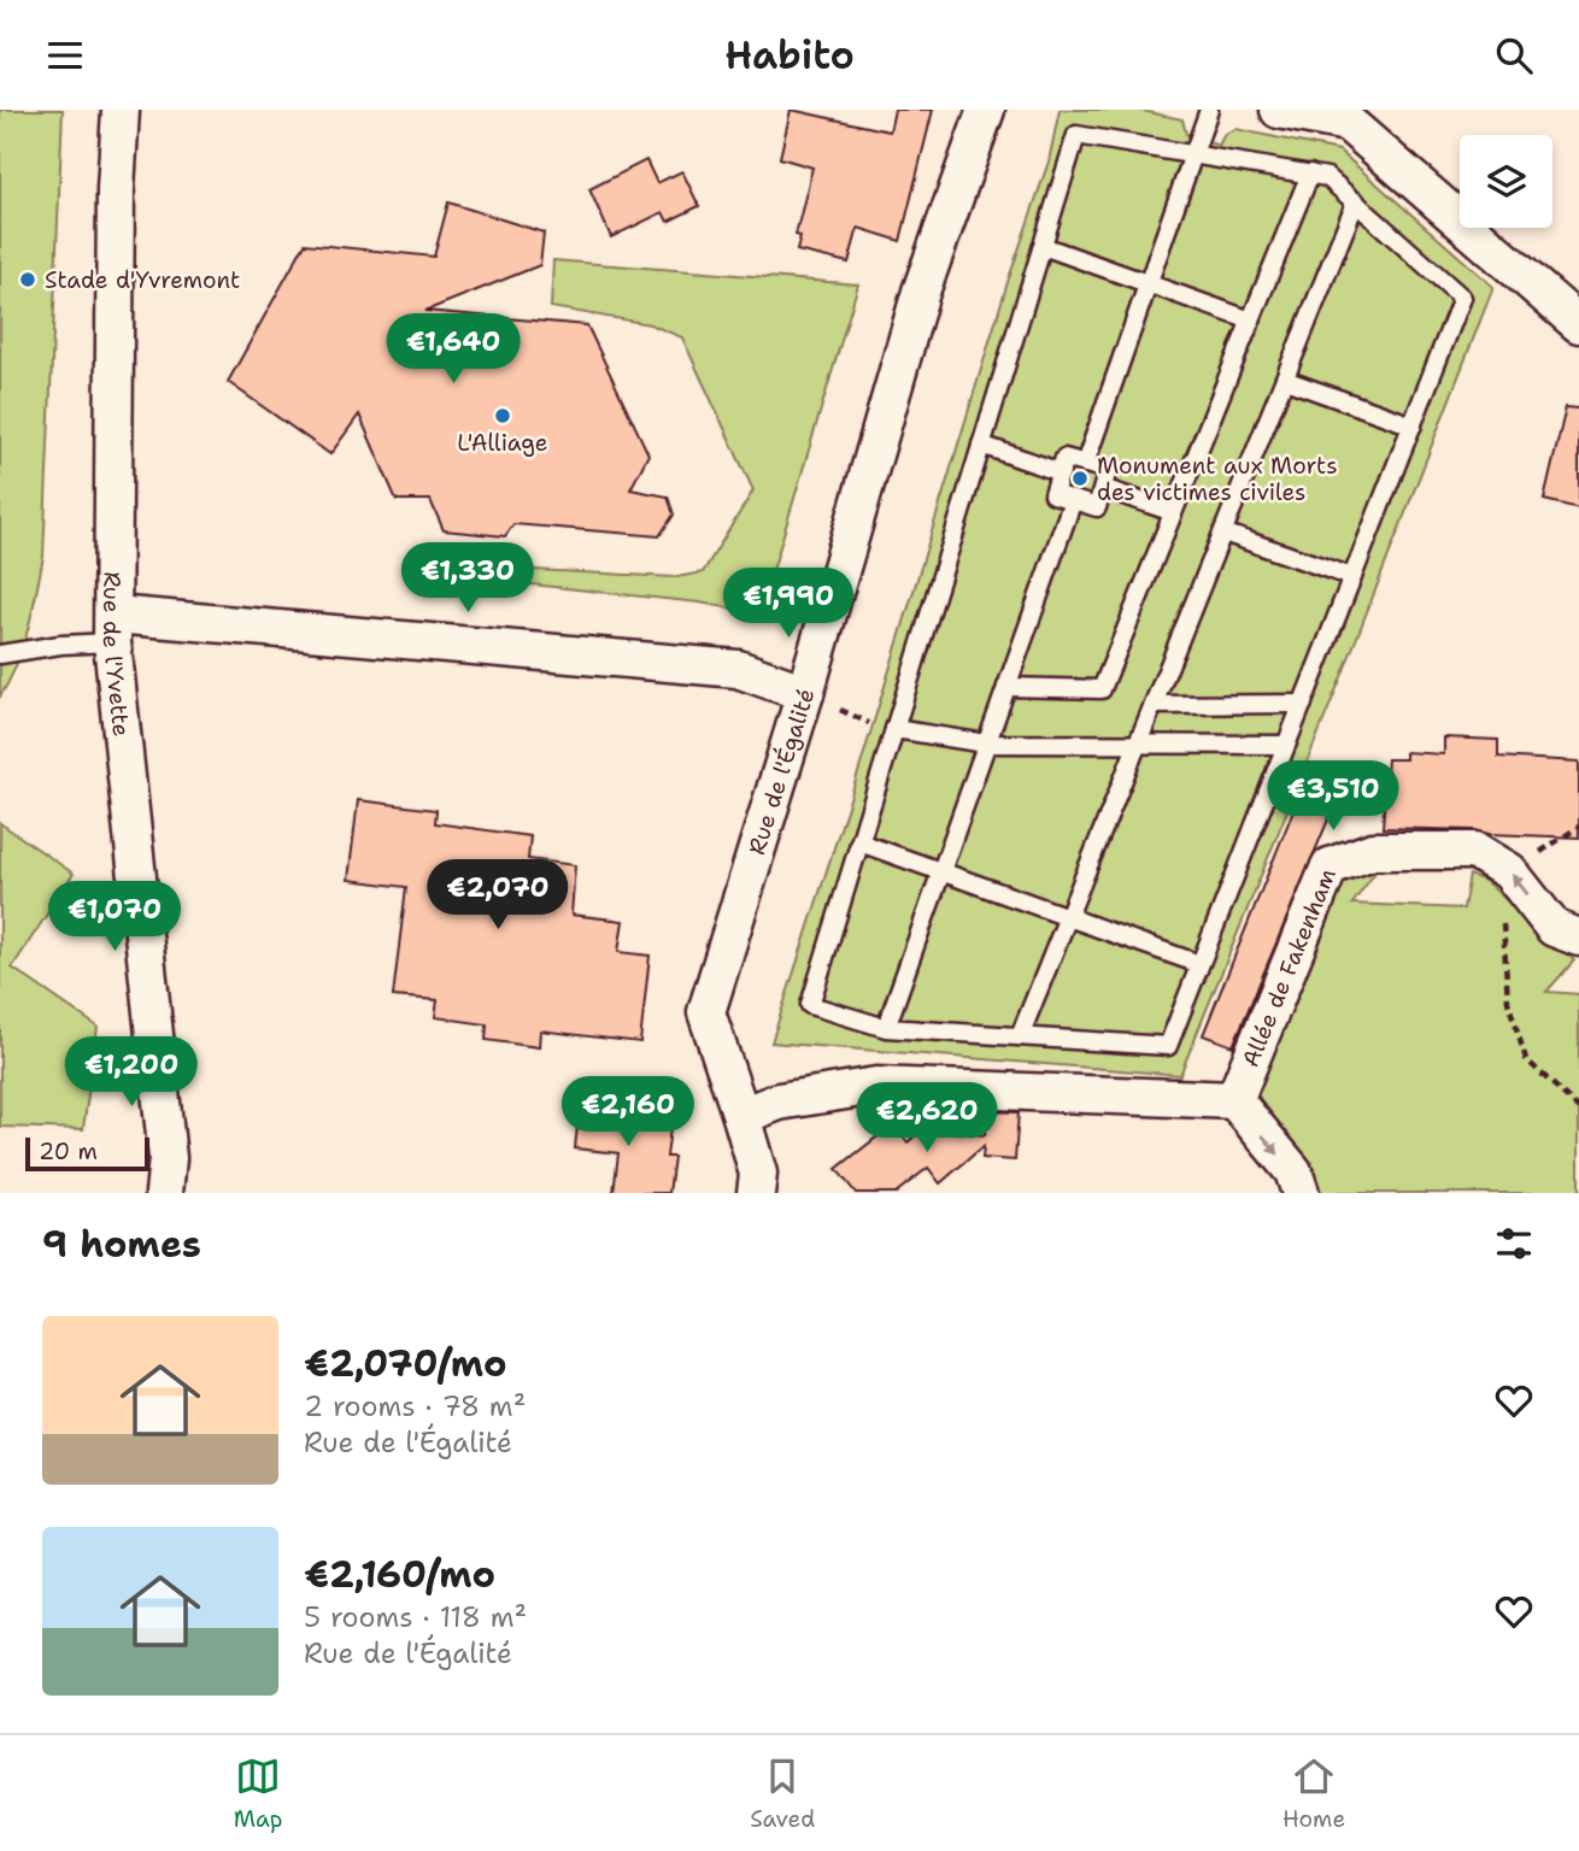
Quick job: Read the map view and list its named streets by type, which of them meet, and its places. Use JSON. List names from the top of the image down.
{
  "streets": {
    "street": ["Rue de l'Yvette", "Rue de l'Égalité", "Allée de Fakenham"]
  },
  "places": ["Stade d'Yvremont", "L'Alliage", "Monument aux Morts des victimes civiles"],
  "scale_bar": "20 m",
  "page": {
    "header": "Habito",
    "price": [
      "€1,640",
      "€1,330",
      "€1,990",
      "€3,510",
      "€2,070",
      "€1,070",
      "€1,200",
      "€2,160",
      "€2,620"
    ],
    "scale": "20 m",
    "heading": "9 homes",
    "list": [
      {
        "name": "€2,070/mo",
        "note": "2 rooms · 78 m² · Rue de l'Égalité"
      },
      {
        "name": "€2,160/mo",
        "note": "5 rooms · 118 m² · Rue de l'Égalité"
      }
    ],
    "tabs": ["Map", "Saved", "Home"]
  }
}
